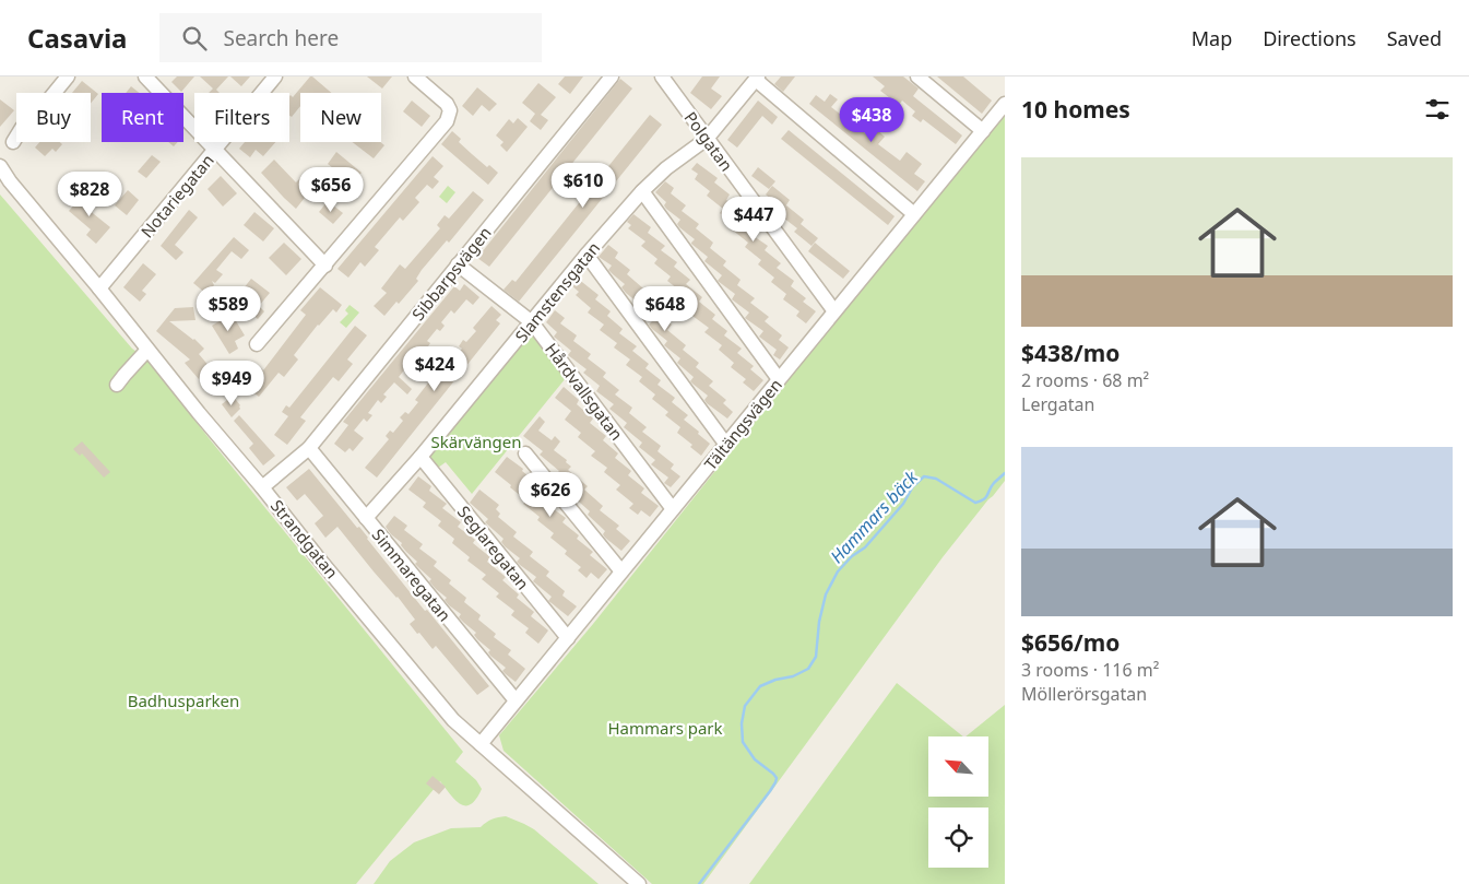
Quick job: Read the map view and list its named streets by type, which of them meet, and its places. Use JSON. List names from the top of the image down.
{
  "streets": {
    "street": [
      "Polgatan",
      "Notariegatan",
      "Sibbarpsvägen",
      "Slamstensgatan",
      "Hårdvallsgatan",
      "Tältängsvägen",
      "Strandgatan",
      "Seglaregatan",
      "Simmaregatan"
    ]
  },
  "crossings": [
    ["Polgatan", "Slamstensgatan"],
    ["Polgatan", "Tältängsvägen"],
    ["Notariegatan", "Strandgatan"],
    ["Sibbarpsvägen", "Hårdvallsgatan"],
    ["Sibbarpsvägen", "Strandgatan"],
    ["Sibbarpsvägen", "Simmaregatan"],
    ["Slamstensgatan", "Hårdvallsgatan"],
    ["Slamstensgatan", "Seglaregatan"],
    ["Slamstensgatan", "Simmaregatan"],
    ["Hårdvallsgatan", "Tältängsvägen"],
    ["Tältängsvägen", "Strandgatan"],
    ["Tältängsvägen", "Seglaregatan"],
    ["Tältängsvägen", "Simmaregatan"]
  ],
  "water": ["Hammars bäck"],
  "parks": ["Skärvängen", "Badhusparken", "Hammars park"],
  "north": "top left",
  "page": {
    "header": "Casavia",
    "search": "Search here",
    "nav": ["Map", "Directions", "Saved"],
    "heading": "10 homes",
    "chip": [
      "Buy",
      "Rent",
      "Filters",
      "New"
    ],
    "price": [
      "$438",
      "$610",
      "$656",
      "$828",
      "$447",
      "$589",
      "$648",
      "$424",
      "$949",
      "$626"
    ],
    "list": [
      {
        "name": "$438/mo",
        "note": "2 rooms · 68 m² · Lergatan"
      },
      {
        "name": "$656/mo",
        "note": "3 rooms · 116 m² · Möllerörsgatan"
      }
    ]
  }
}
